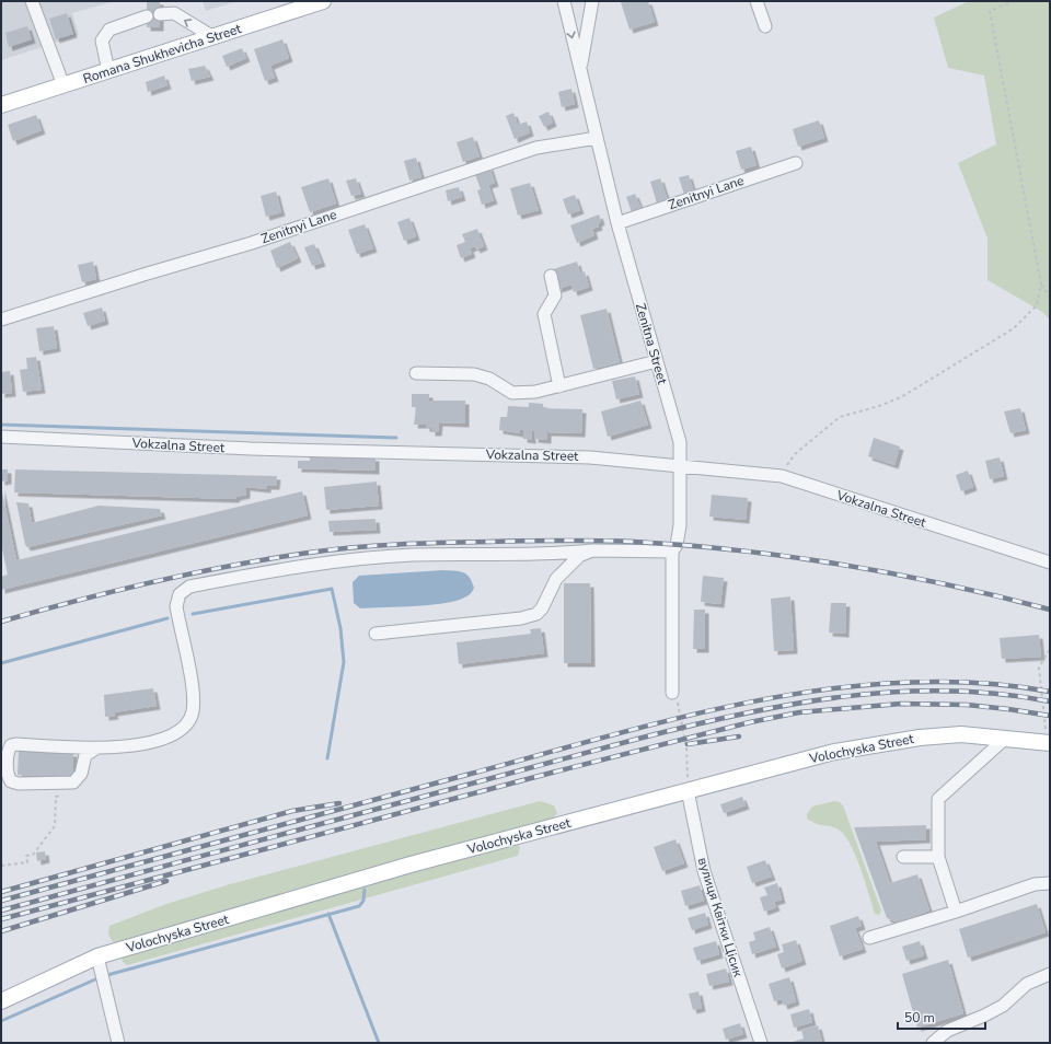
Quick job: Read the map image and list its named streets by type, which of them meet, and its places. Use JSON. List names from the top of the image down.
{
  "streets": {
    "main road": ["Romana Shukhevicha Street", "Volochyska Street"],
    "street": [
      "Zenitnyi Lane",
      "Zenitna Street",
      "Vokzalna Street",
      "вулиця Квітки Цісик"
    ]
  },
  "crossings": [
    ["Zenitnyi Lane", "Zenitna Street"],
    ["Zenitna Street", "Vokzalna Street"],
    ["Volochyska Street", "вулиця Квітки Цісик"]
  ],
  "scale_bar": "50 m"
}
